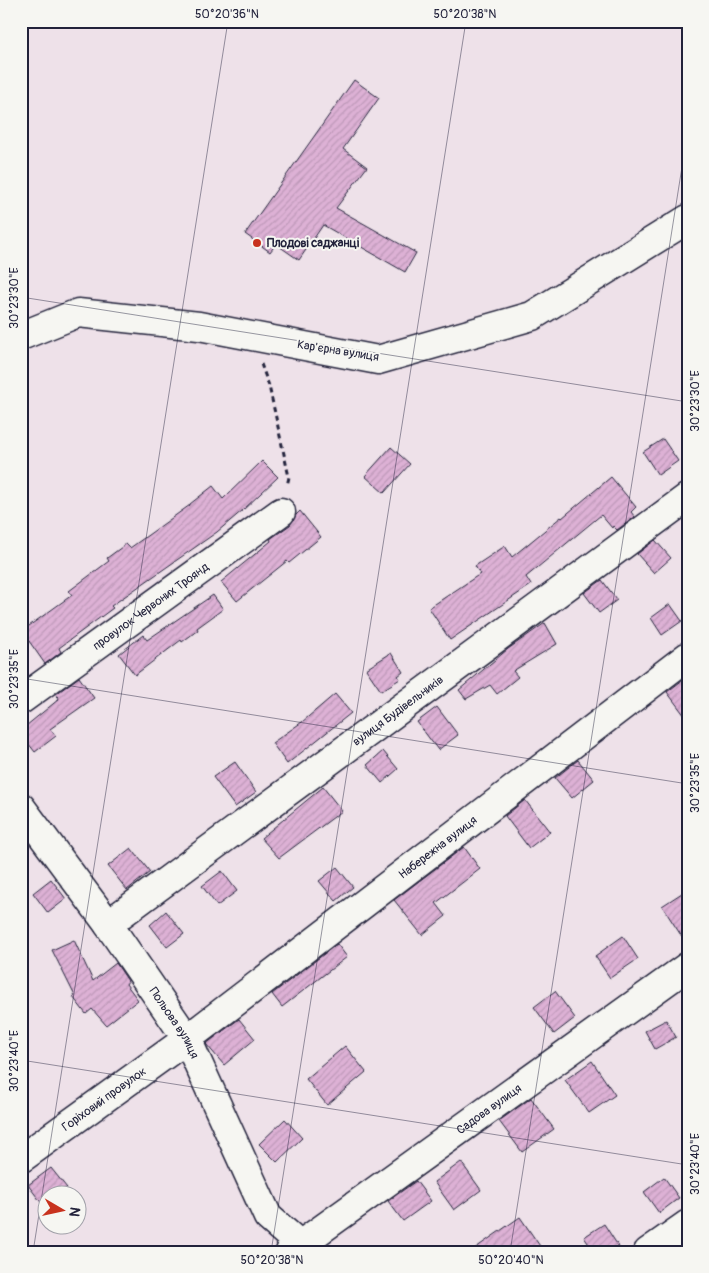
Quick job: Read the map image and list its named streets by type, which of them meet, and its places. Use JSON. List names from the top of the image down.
{
  "streets": {
    "street": [
      "Кар'єрна вулиця",
      "провулок Червоних Троянд",
      "вулиця Будівельників",
      "Набережна вулиця",
      "Польова вулиця",
      "Горіховий провулок",
      "Садова вулиця"
    ]
  },
  "crossings": [
    ["вулиця Будівельників", "Польова вулиця"],
    ["Набережна вулиця", "Польова вулиця"],
    ["Набережна вулиця", "Горіховий провулок"],
    ["Польова вулиця", "Горіховий провулок"],
    ["Польова вулиця", "Садова вулиця"]
  ],
  "places": ["Плодові саджанці"],
  "north": "right",
  "coordinates": [
    "50°20'36\"N",
    "50°20'38\"N",
    "30°23'30\"E",
    "30°23'35\"E",
    "30°23'40\"E",
    "50°20'40\"N"
  ]
}
